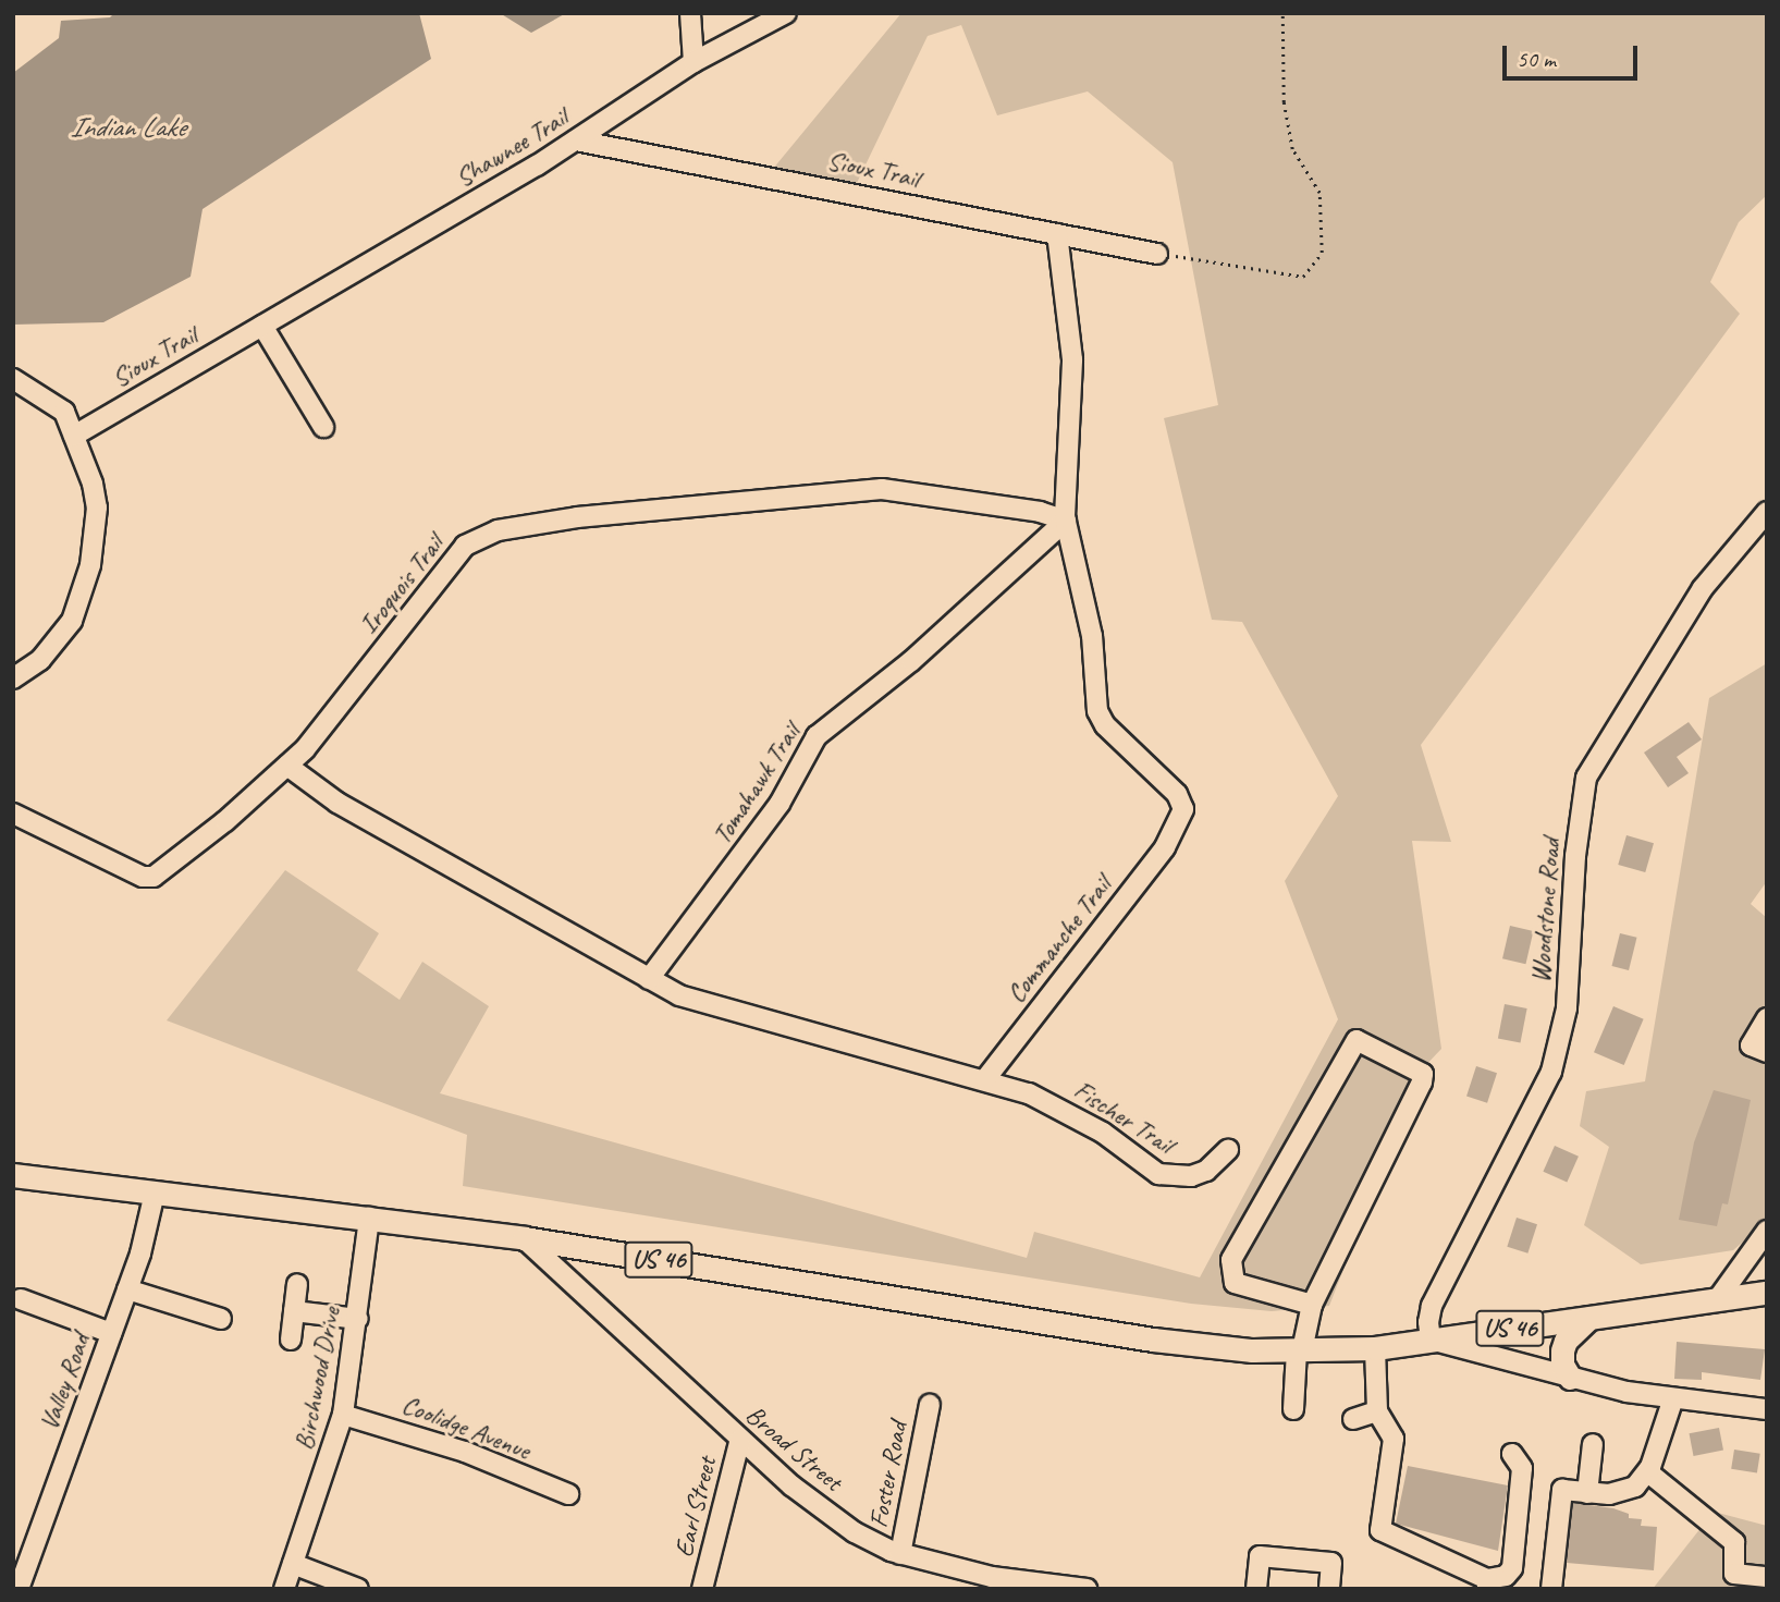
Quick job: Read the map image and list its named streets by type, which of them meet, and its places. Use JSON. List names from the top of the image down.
{
  "streets": {
    "main road": ["US 46"],
    "street": [
      "Shawnee Trail",
      "Sioux Trail",
      "Iroquois Trail",
      "Tomahawk Trail",
      "Woodstone Road",
      "Commanche Trail",
      "Fischer Trail",
      "Birchwood Drive",
      "Valley Road",
      "Coolidge Avenue",
      "Broad Street",
      "Foster Road",
      "Earl Street"
    ]
  },
  "crossings": [
    ["Shawnee Trail", "Sioux Trail"],
    ["Iroquois Trail", "Tomahawk Trail"],
    ["Iroquois Trail", "Commanche Trail"],
    ["Tomahawk Trail", "Commanche Trail"],
    ["Woodstone Road", "US 46"],
    ["Commanche Trail", "Fischer Trail"],
    ["US 46", "Birchwood Drive"],
    ["US 46", "Valley Road"],
    ["US 46", "Broad Street"],
    ["Birchwood Drive", "Coolidge Avenue"],
    ["Broad Street", "Foster Road"],
    ["Broad Street", "Earl Street"]
  ],
  "water": ["Indian Lake"],
  "scale_bar": "50 m"
}
